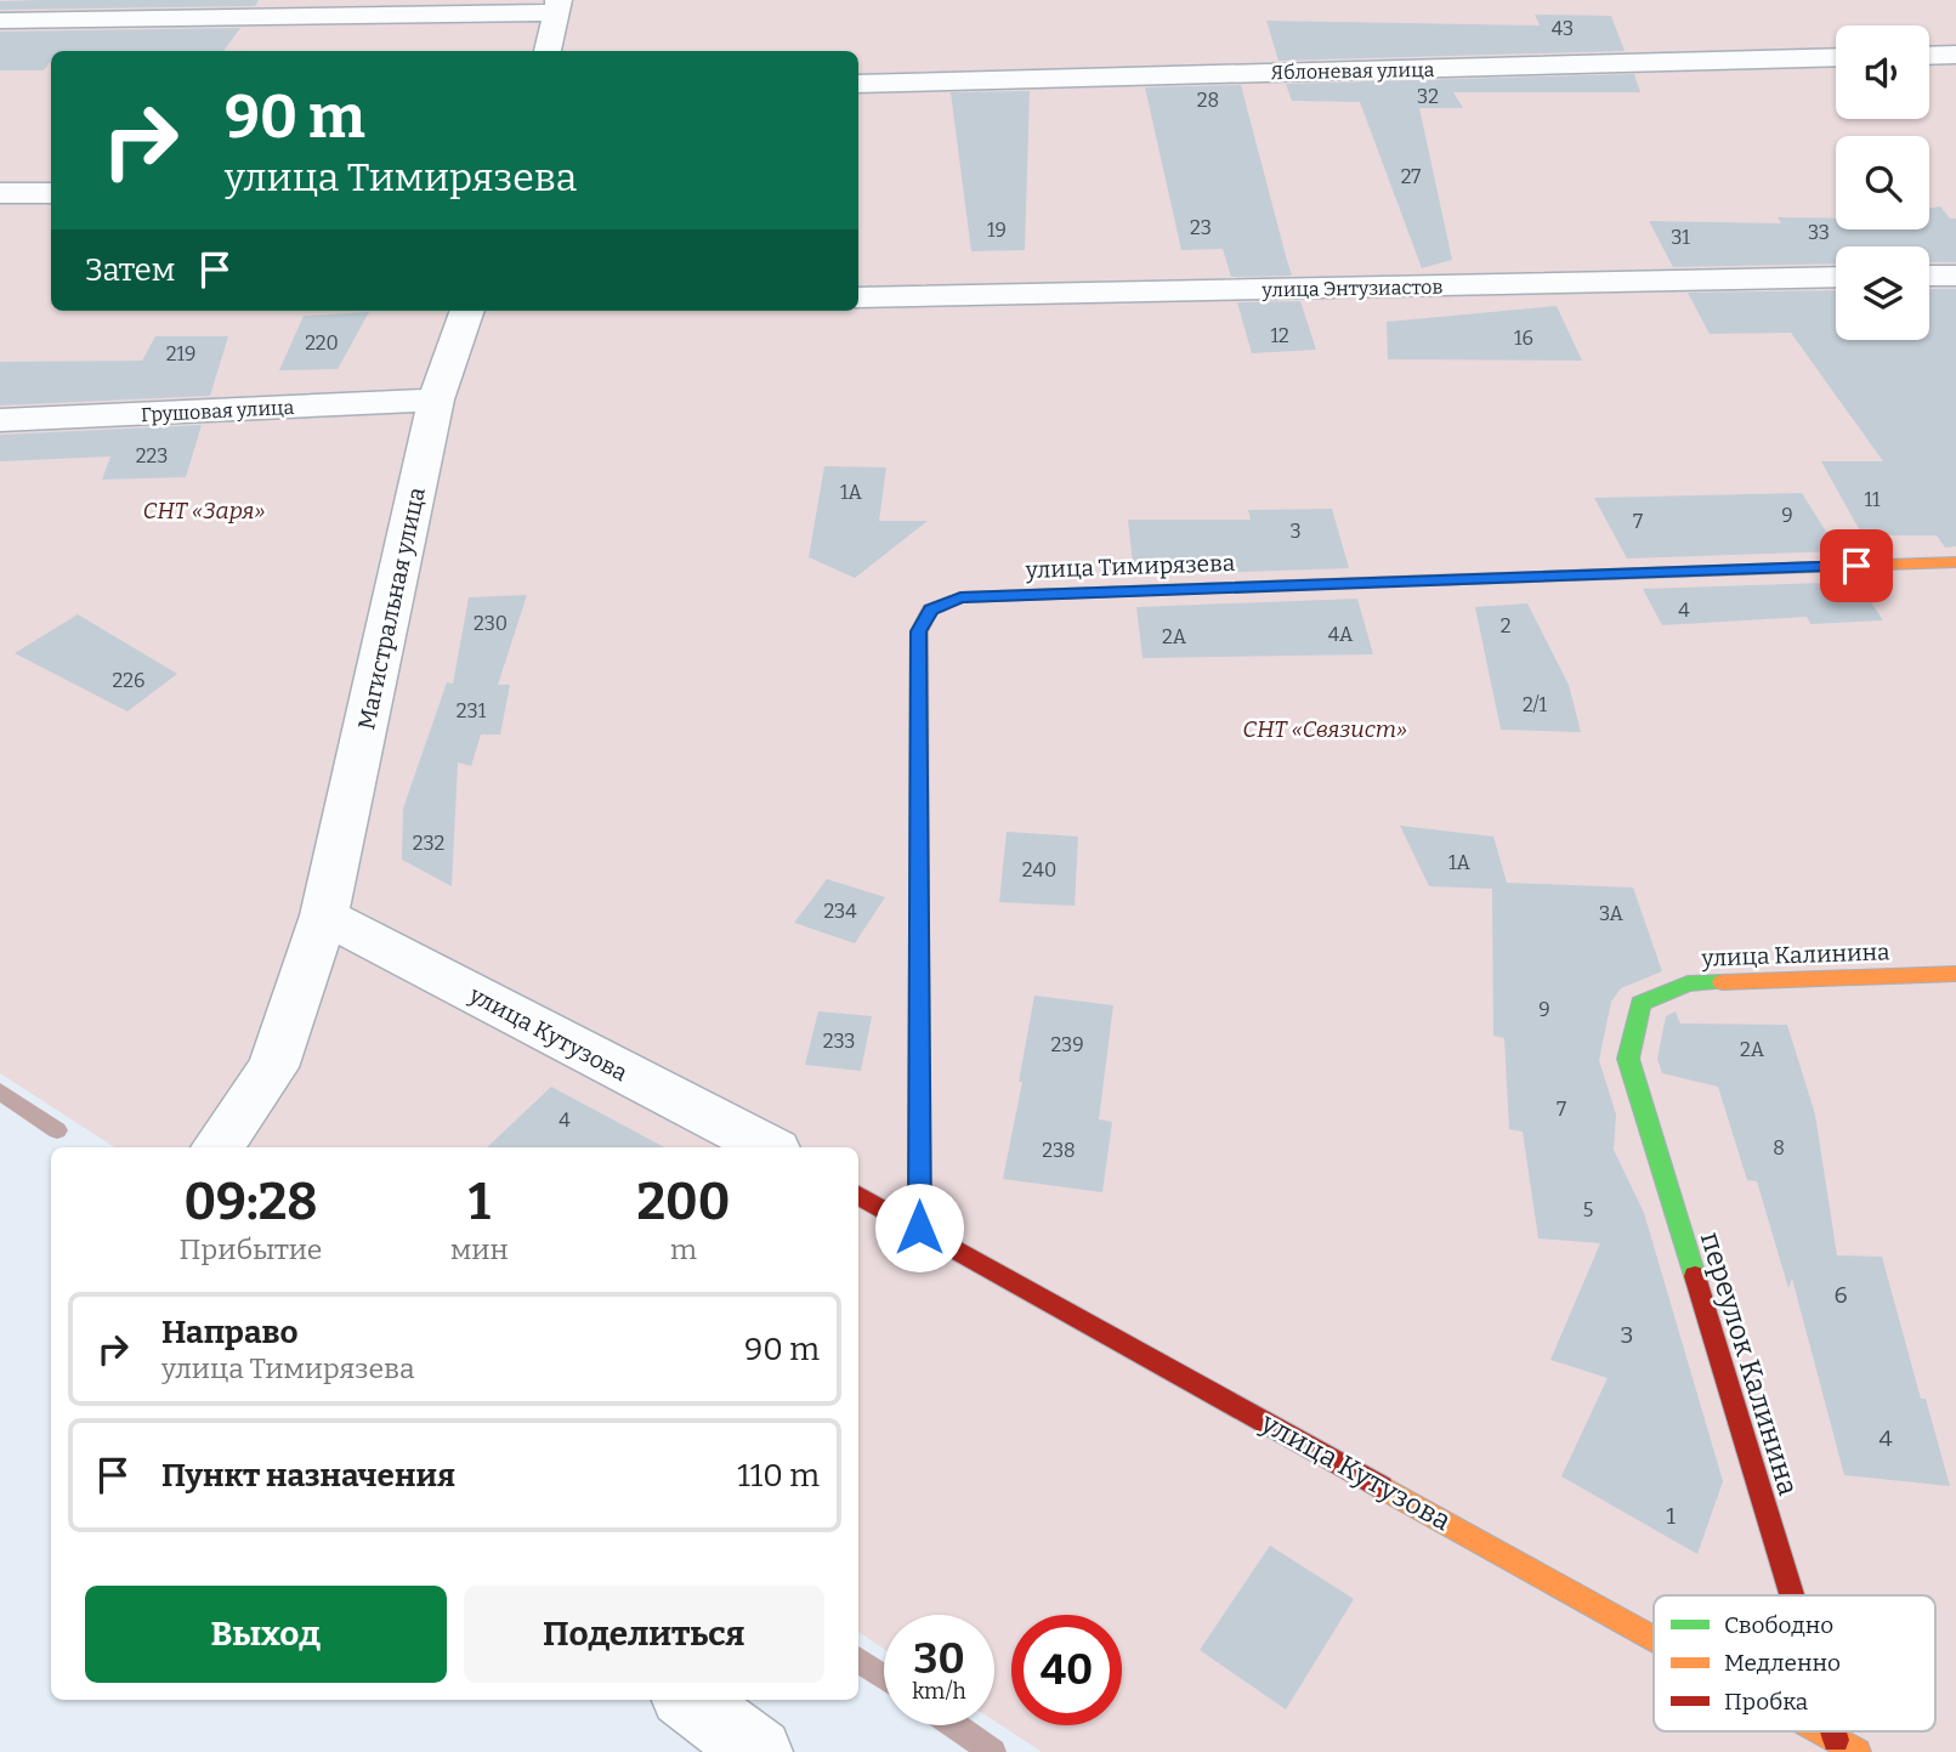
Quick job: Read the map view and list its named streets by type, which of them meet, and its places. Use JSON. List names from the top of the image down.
{
  "streets": {
    "street": [
      "Яблоневая улица",
      "улица Энтузиастов",
      "Грушовая улица",
      "улица Тимирязева",
      "Магистральная улица",
      "улица Калинина",
      "улица Кутузова",
      "переулок Калинина"
    ]
  },
  "crossings": [
    ["Грушовая улица", "Магистральная улица"],
    ["улица Тимирязева", "улица Кутузова"],
    ["Магистральная улица", "улица Кутузова"],
    ["улица Калинина", "переулок Калинина"],
    ["улица Кутузова", "переулок Калинина"]
  ],
  "parks": ["СНТ «Заря»", "СНТ «Связист»"],
  "house_numbers": [
    "43",
    "32",
    "28",
    "27",
    "23",
    "19",
    "33",
    "31",
    "12",
    "16",
    "220",
    "219",
    "223",
    "1А",
    "11",
    "9",
    "7",
    "3",
    "4",
    "230",
    "2",
    "4А",
    "2А",
    "226",
    "2/1",
    "231",
    "232",
    "1А",
    "240",
    "234",
    "3А",
    "9",
    "233",
    "239",
    "2А",
    "7",
    "4",
    "8",
    "238",
    "5",
    "6",
    "3",
    "4",
    "1"
  ],
  "legend": ["Свободно", "Медленно", "Пробка"],
  "page": {
    "turn": ["90 m", "улица Тимирязева"],
    "then": "Затем",
    "eta": [
      "09:28",
      "Прибытие",
      "1",
      "мин",
      "200",
      "m"
    ],
    "list": [
      {
        "name": "Направо",
        "note": "улица Тимирязева",
        "value": "90 m"
      },
      {
        "name": "Пункт назначения",
        "value": "110 m"
      }
    ],
    "buttons": ["Выход", "Поделиться"],
    "speed": "30 km/h",
    "limit": "40"
  }
}
